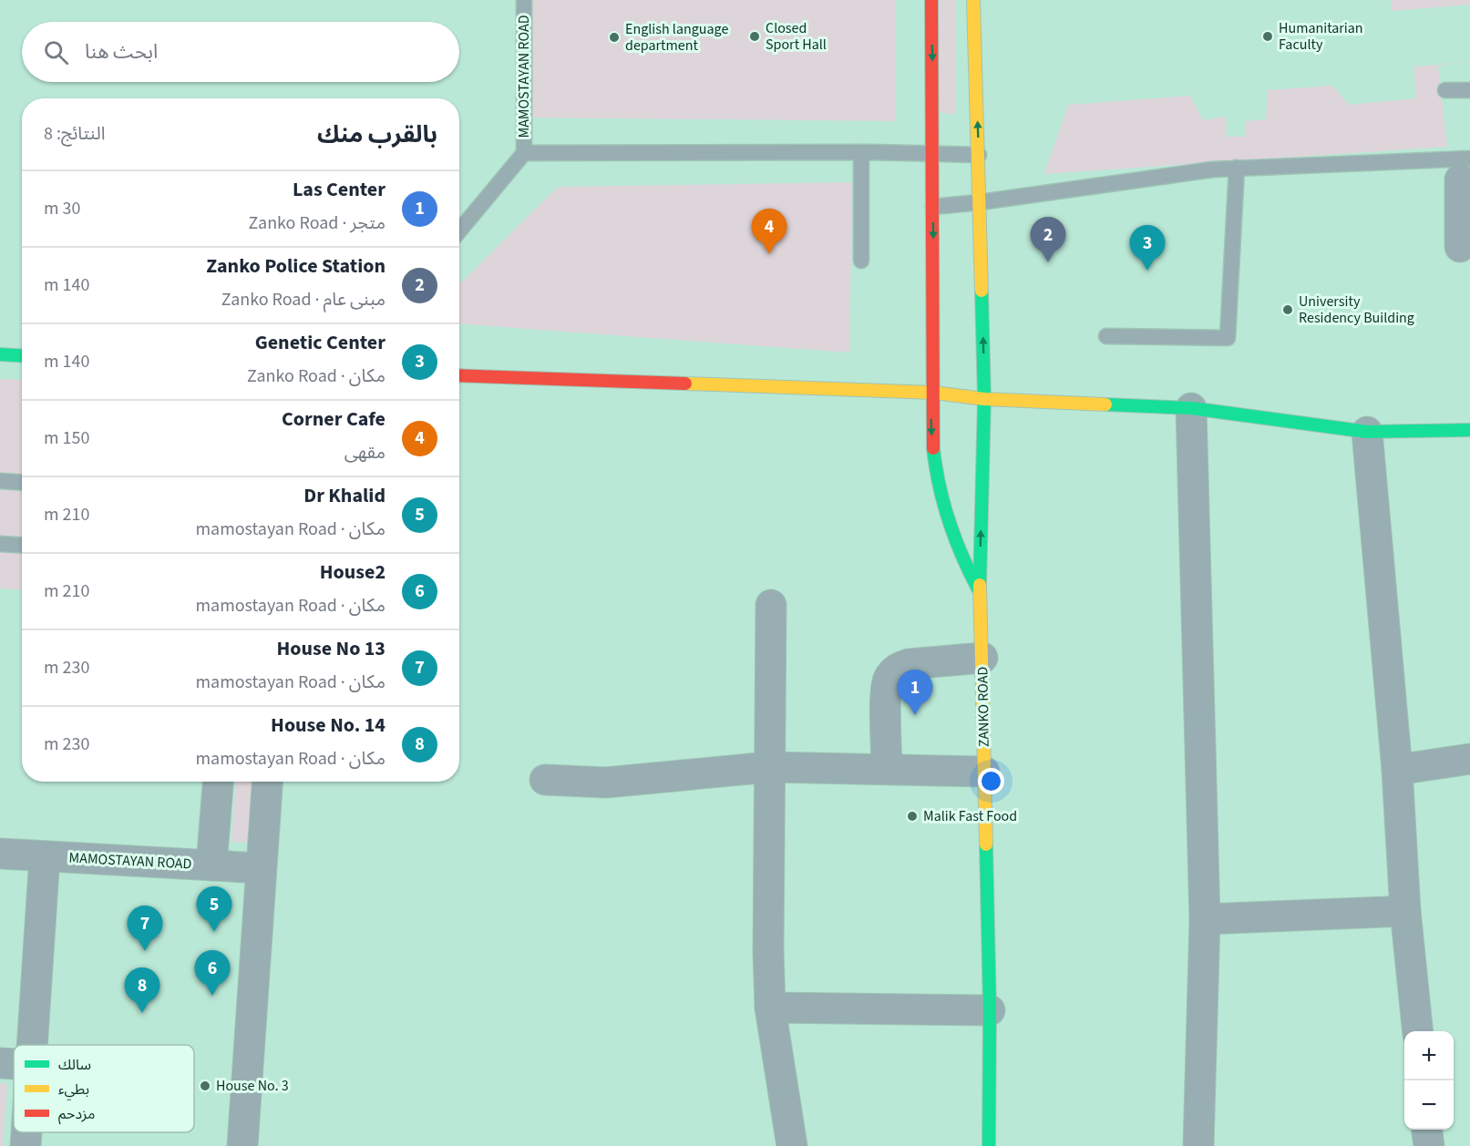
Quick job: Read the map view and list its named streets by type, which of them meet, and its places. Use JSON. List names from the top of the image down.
{
  "streets": {
    "street": ["MAMOSTAYAN ROAD", "ZANKO ROAD"]
  },
  "places": [
    "Closed Sport Hall",
    "Humanitarian Faculty",
    "English language department",
    "University Residency Building",
    "Malik Fast Food",
    "House No. 3"
  ],
  "legend": ["سالك", "بطيء", "مزدحم"],
  "page": {
    "search": "ابحث هنا",
    "heading": ["بالقرب منك", "النتائج: 8"],
    "list": [
      {
        "mark": "1",
        "name": "Las Center",
        "note": "متجر · Zanko Road",
        "value": "30 m"
      },
      {
        "mark": "2",
        "name": "Zanko Police Station",
        "note": "مبنى عام · Zanko Road",
        "value": "140 m"
      },
      {
        "mark": "3",
        "name": "Genetic Center",
        "note": "مكان · Zanko Road",
        "value": "140 m"
      },
      {
        "mark": "4",
        "name": "Corner Cafe",
        "note": "مقهى",
        "value": "150 m"
      },
      {
        "mark": "5",
        "name": "Dr Khalid",
        "note": "مكان · mamostayan Road",
        "value": "210 m"
      },
      {
        "mark": "6",
        "name": "House2",
        "note": "مكان · mamostayan Road",
        "value": "210 m"
      },
      {
        "mark": "7",
        "name": "House No 13",
        "note": "مكان · mamostayan Road",
        "value": "230 m"
      },
      {
        "mark": "8",
        "name": "House No. 14",
        "note": "مكان · mamostayan Road",
        "value": "230 m"
      }
    ],
    "pins": [
      "4",
      "2",
      "3",
      "1",
      "5",
      "7",
      "6",
      "8"
    ],
    "map_buttons": ["+", "−"]
  }
}
